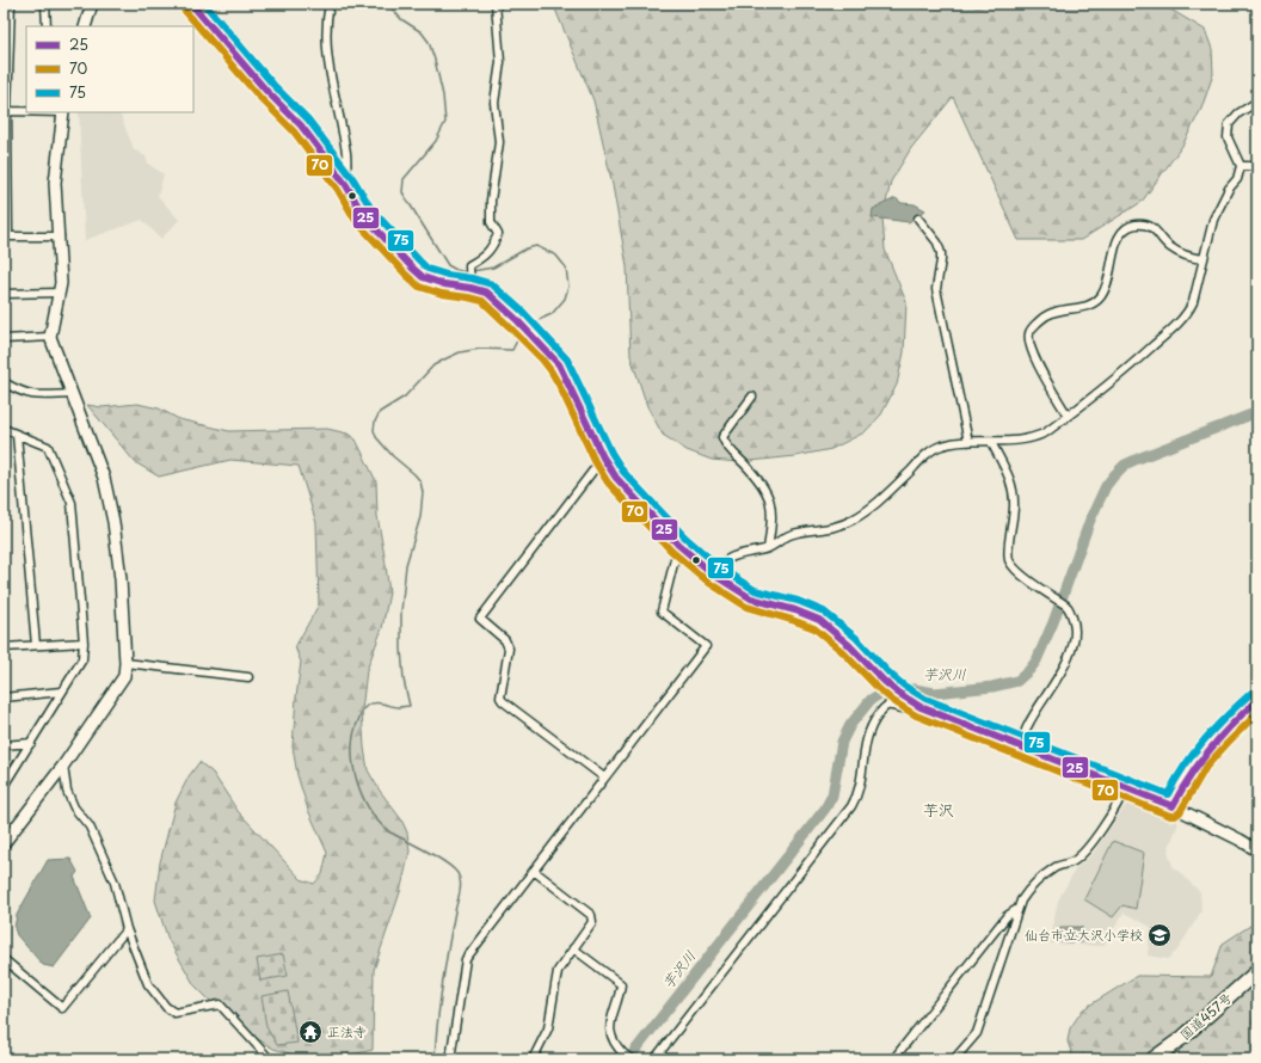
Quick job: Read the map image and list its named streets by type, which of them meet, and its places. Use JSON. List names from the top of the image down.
{
  "streets": {
    "highway": ["国道457号"]
  },
  "districts": ["芋沢"],
  "water": ["芋沢川"],
  "places": {
    "school or university": ["仙台市立大沢小学校"],
    "temple": ["正法寺"]
  },
  "lines": ["transit line 25", "transit line 75", "transit line 70"],
  "legend": ["25", "70", "75"]
}
